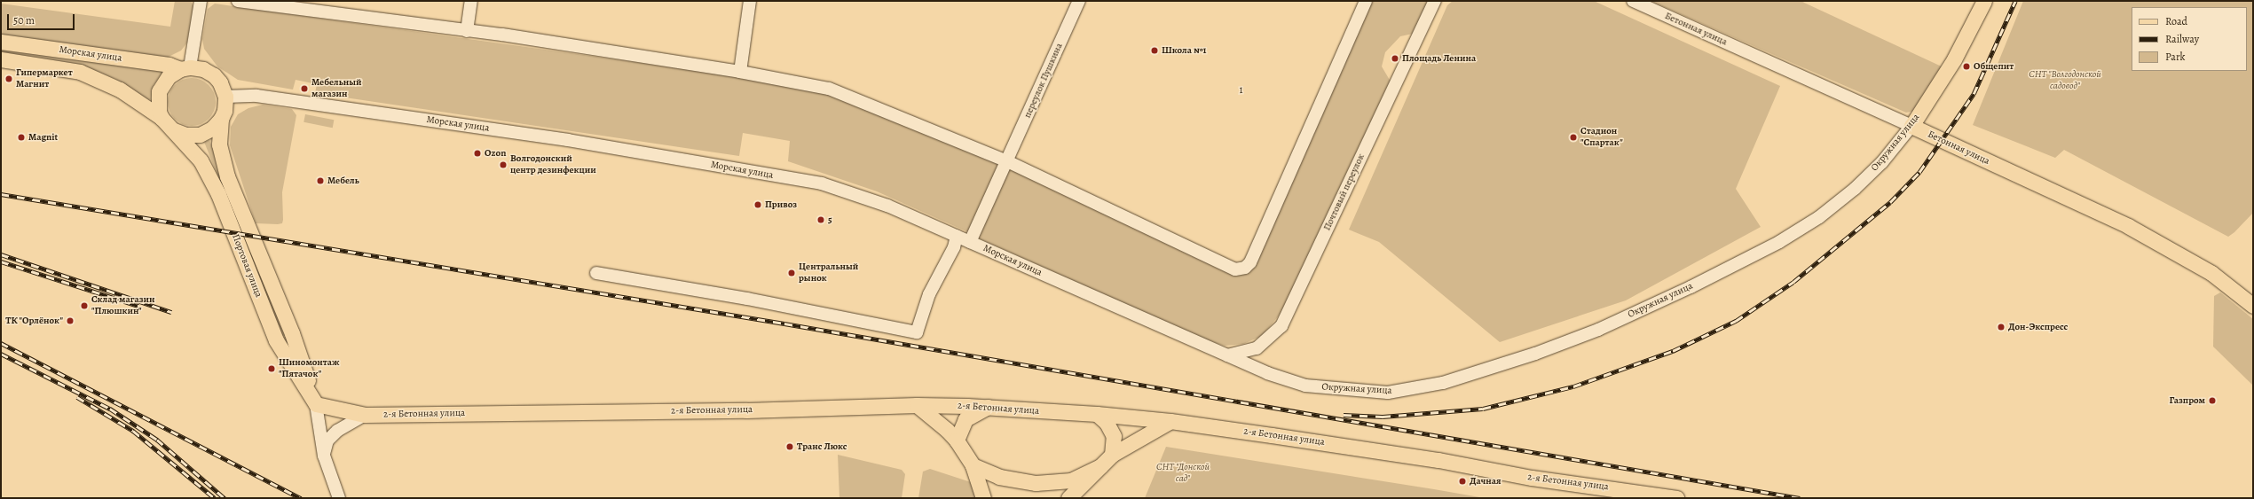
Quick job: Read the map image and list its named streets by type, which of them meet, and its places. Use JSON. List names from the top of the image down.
{
  "streets": {
    "main road": [
      "Бетонная улица",
      "Морская улица",
      "Окружная улица",
      "Портовая улица",
      "2-я Бетонная улица"
    ],
    "street": ["переулок Пушкина", "Почтовый переулок"]
  },
  "crossings": [
    ["Бетонная улица", "Окружная улица"],
    ["Морская улица", "переулок Пушкина"],
    ["Морская улица", "Окружная улица"],
    ["Морская улица", "Почтовый переулок"],
    ["Морская улица", "Портовая улица"],
    ["Окружная улица", "Почтовый переулок"],
    ["Портовая улица", "2-я Бетонная улица"]
  ],
  "districts": ["1"],
  "parks": ["СНТ \"Волгодонской садовод\"", "СНТ \"Донской сад\""],
  "places": [
    "Школа №1",
    "Площадь Ленина",
    "Общепит",
    "Гипермаркет Магнит",
    "Мебельный магазин",
    "Magnit",
    "Стадион \"Спартак\"",
    "Ozon",
    "Волгодонский центр дезинфекции",
    "Мебель",
    "Привоз",
    "5",
    "Центральный рынок",
    "Склад магазин \"Плюшкин\"",
    "ТК \"Орлёнок\"",
    "Дон-Экспресс",
    "Шиномонтаж \"Пятачок\"",
    "Газпром",
    "Транс Люкс",
    "Дачная"
  ],
  "legend": ["Road", "Railway", "Park"],
  "scale_bar": "50 m"
}
